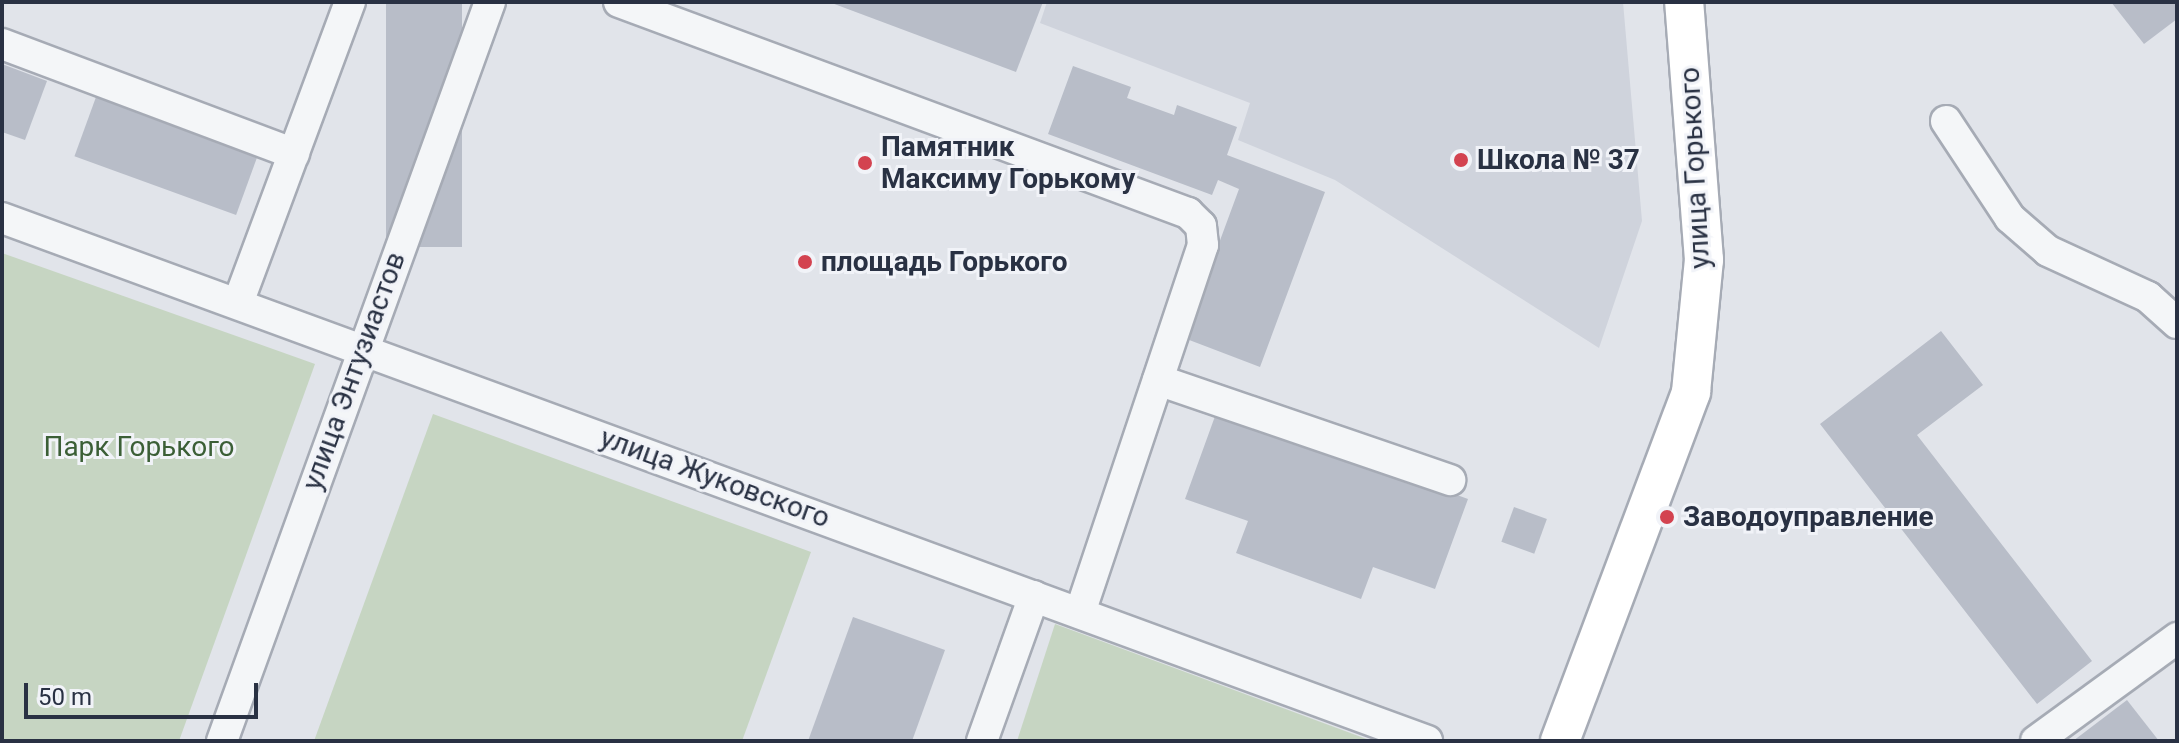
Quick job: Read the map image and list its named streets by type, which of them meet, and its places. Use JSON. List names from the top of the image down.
{
  "streets": {
    "main road": ["улица Горького"],
    "street": ["улица Энтузиастов", "улица Жуковского"]
  },
  "crossings": [
    ["улица Энтузиастов", "улица Жуковского"]
  ],
  "parks": ["Парк Горького"],
  "places": [
    "Школа № 37",
    "Памятник Максиму Горькому",
    "площадь Горького",
    "Заводоуправление"
  ],
  "scale_bar": "50 m"
}
